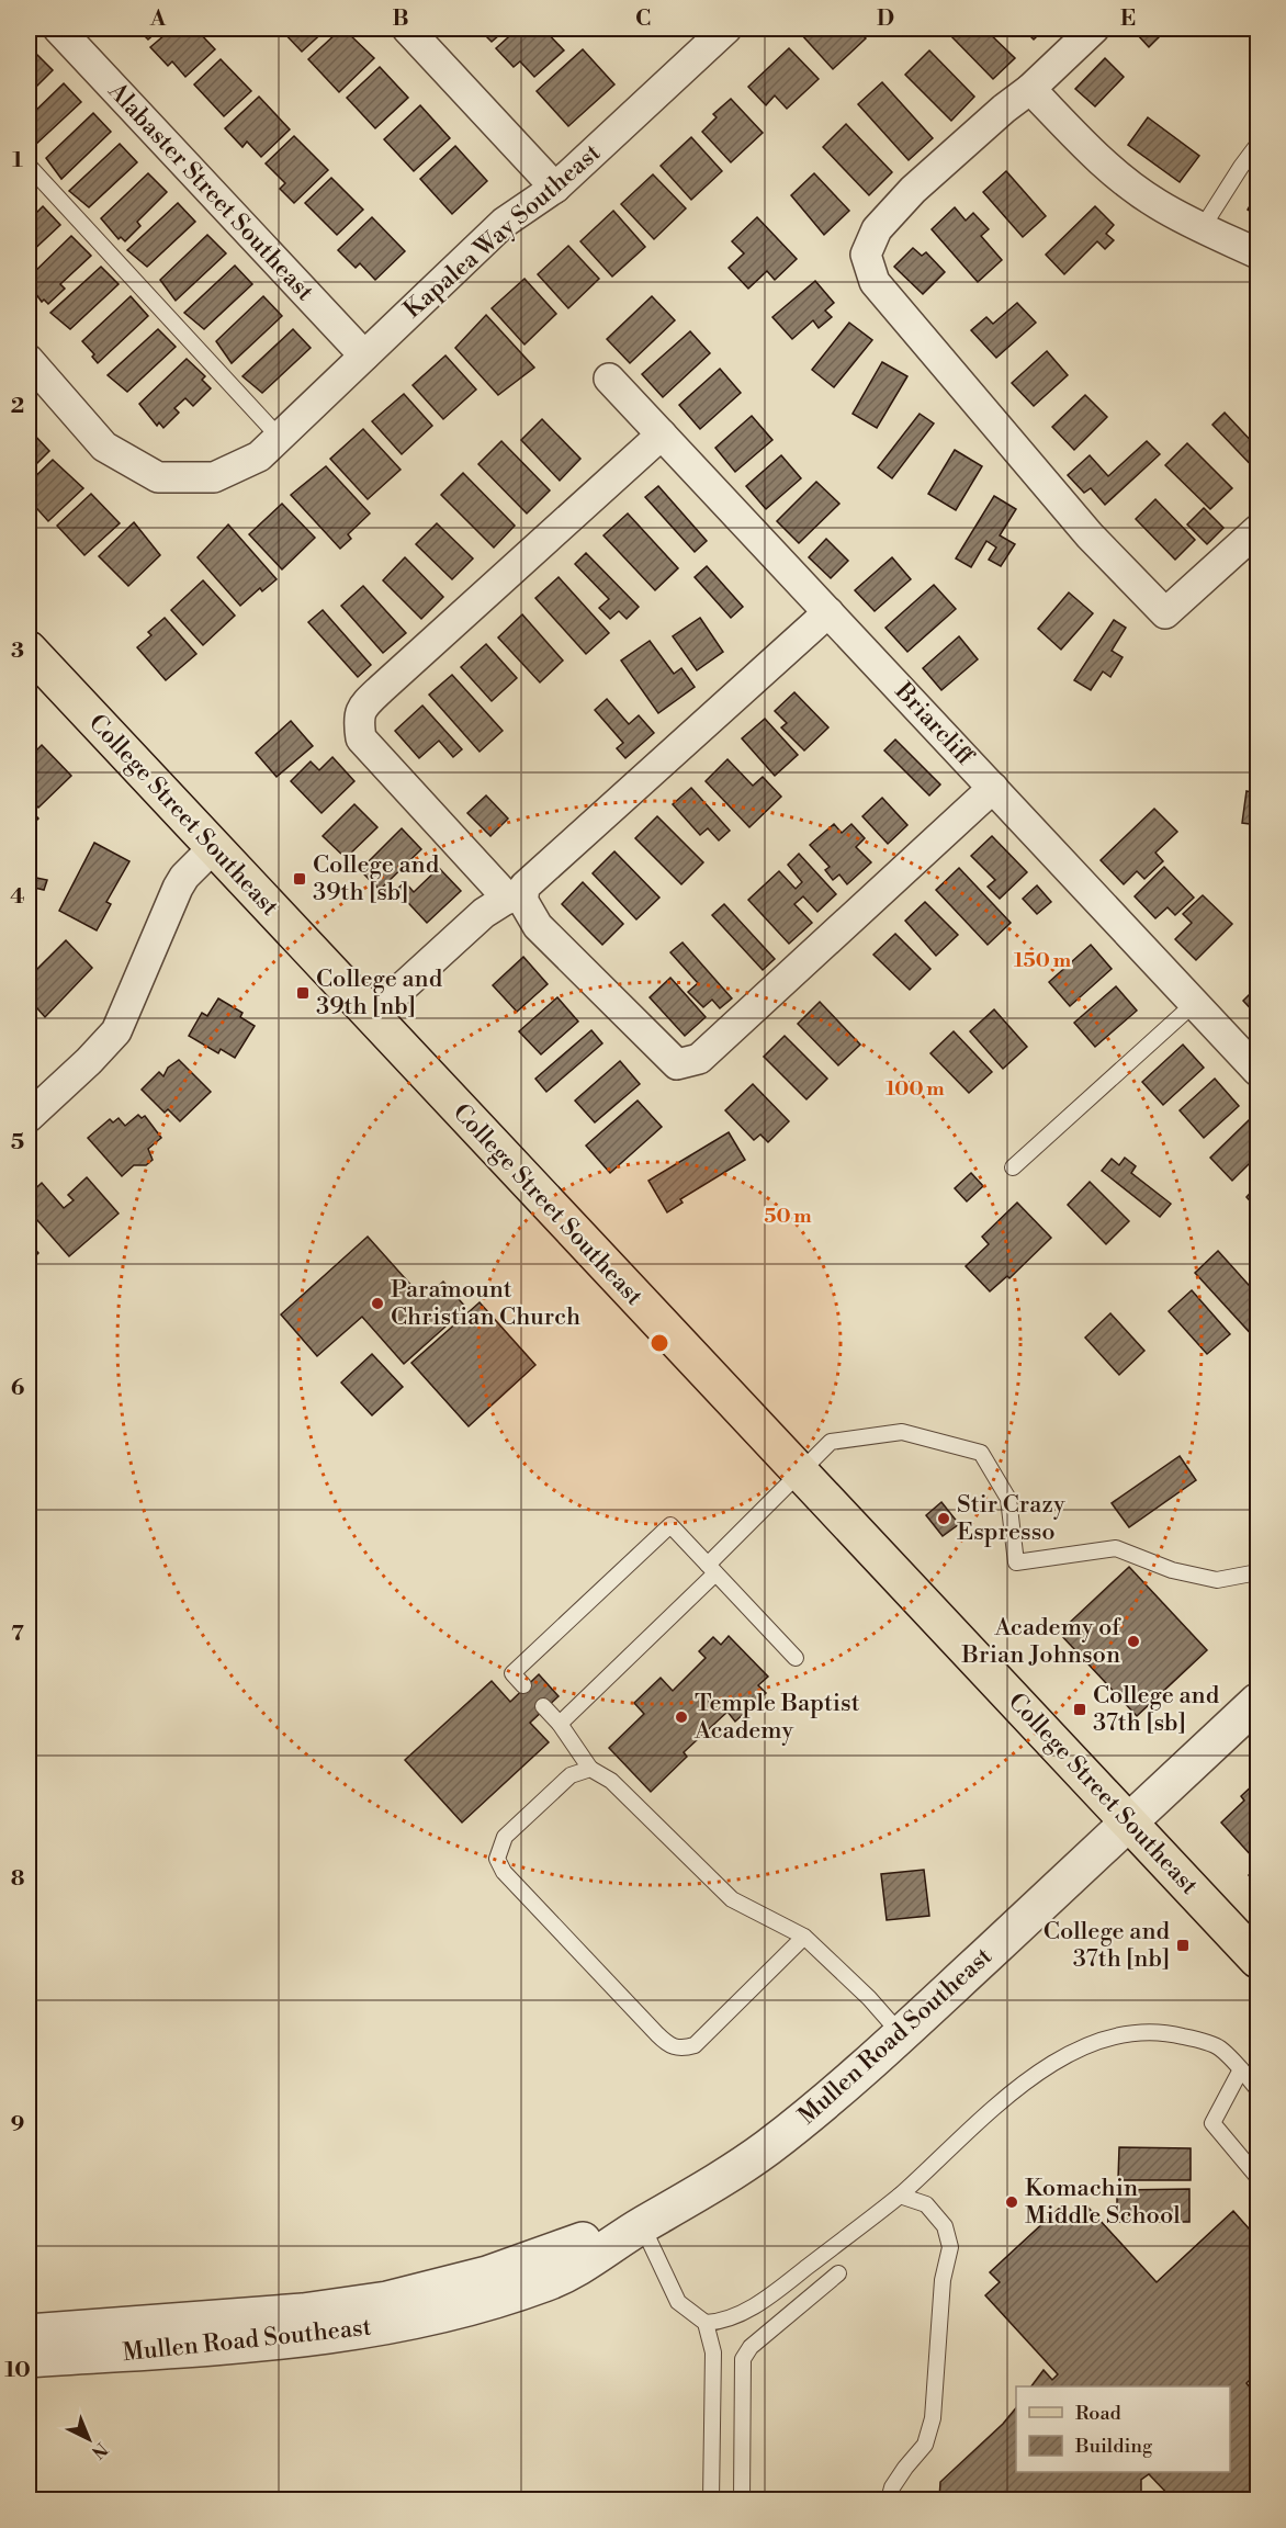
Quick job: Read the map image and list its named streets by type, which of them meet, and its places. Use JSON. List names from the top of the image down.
{
  "streets": {
    "main road": ["College Street Southeast"],
    "street": [
      "Alabaster Street Southeast",
      "Kapalea Way Southeast",
      "Briarcliff",
      "Mullen Road Southeast"
    ]
  },
  "crossings": [
    ["Alabaster Street Southeast", "Kapalea Way Southeast"],
    ["College Street Southeast", "Mullen Road Southeast"]
  ],
  "places": {
    "transit": [
      "College and 39th [sb]",
      "College and 39th [nb]",
      "College and 37th [sb]",
      "College and 37th [nb]"
    ],
    "other": [
      "Paramount Christian Church",
      "Stir Crazy Espresso",
      "Academy of Brian Johnson",
      "Temple Baptist Academy",
      "Komachin Middle School"
    ]
  },
  "legend": ["Road", "Building"],
  "north": "bottom right",
  "grid": {
    "columns": [
      "A",
      "B",
      "C",
      "D",
      "E"
    ],
    "rows": [
      "1",
      "2",
      "3",
      "4",
      "5",
      "6",
      "7",
      "8",
      "9",
      "10"
    ]
  },
  "rings": ["150 m", "100 m", "50 m"]
}
